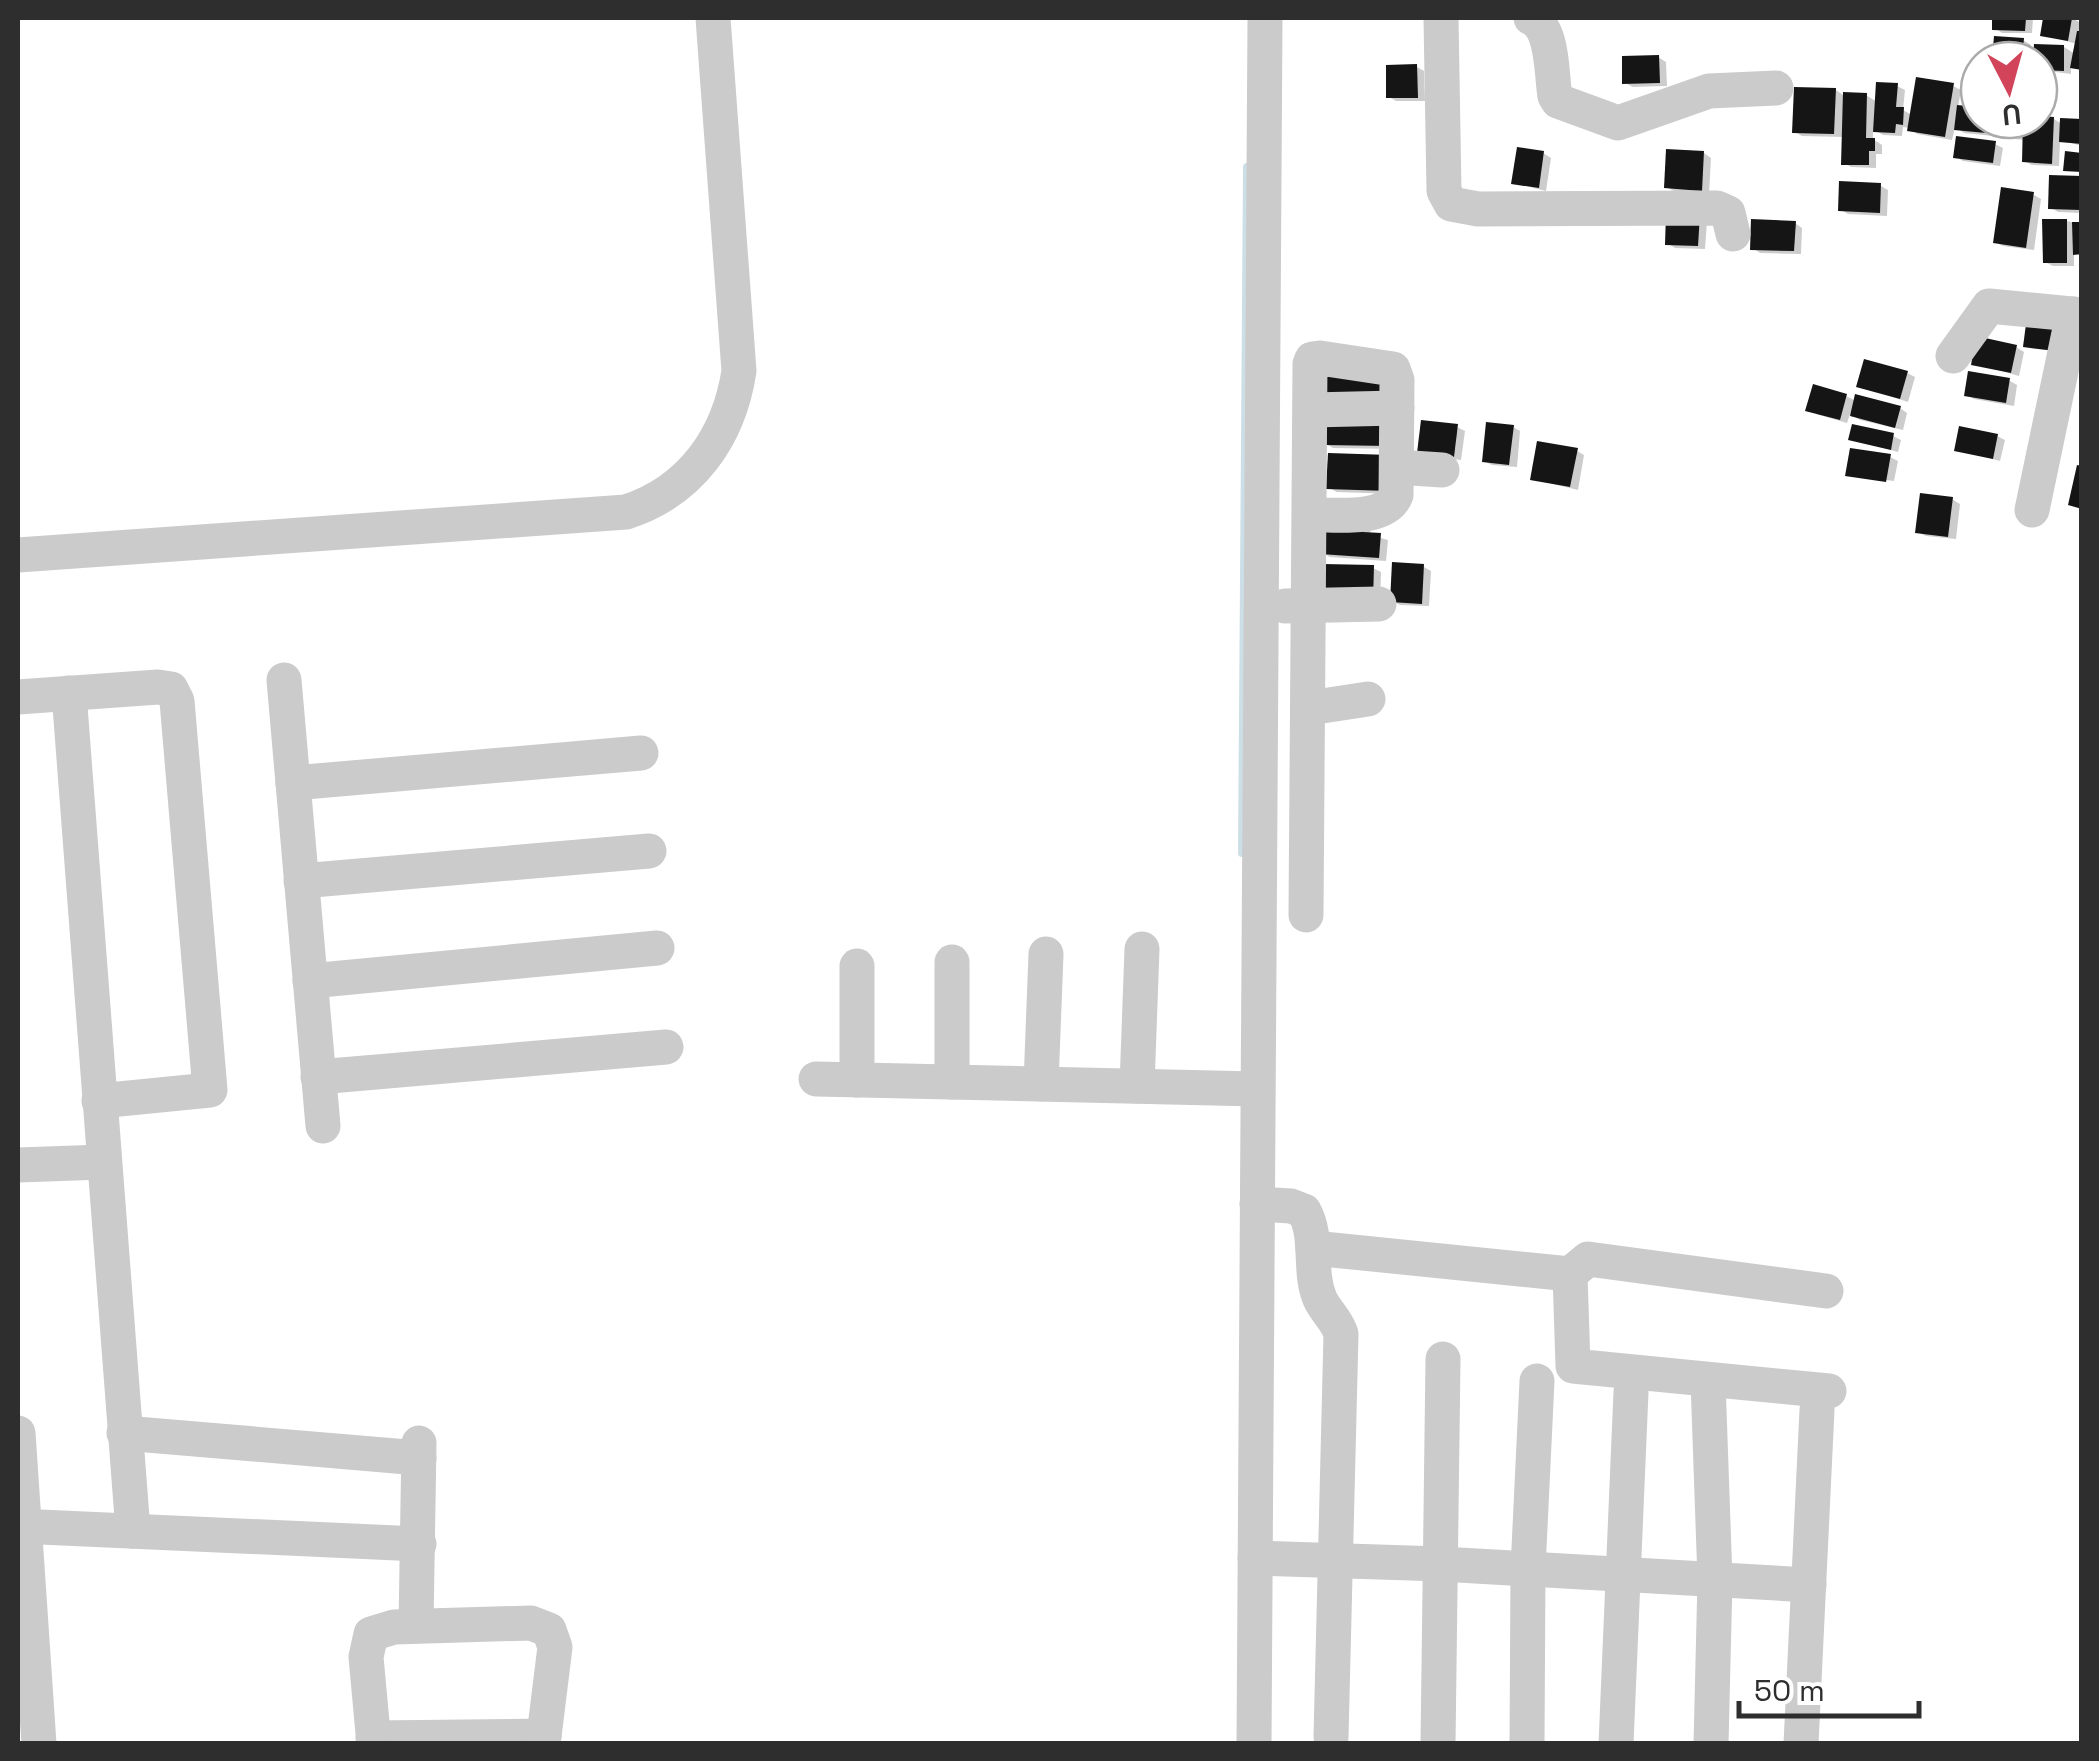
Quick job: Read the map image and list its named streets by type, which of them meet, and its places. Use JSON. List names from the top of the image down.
{
  "scale_bar": "50 m",
  "north": "bottom"
}
